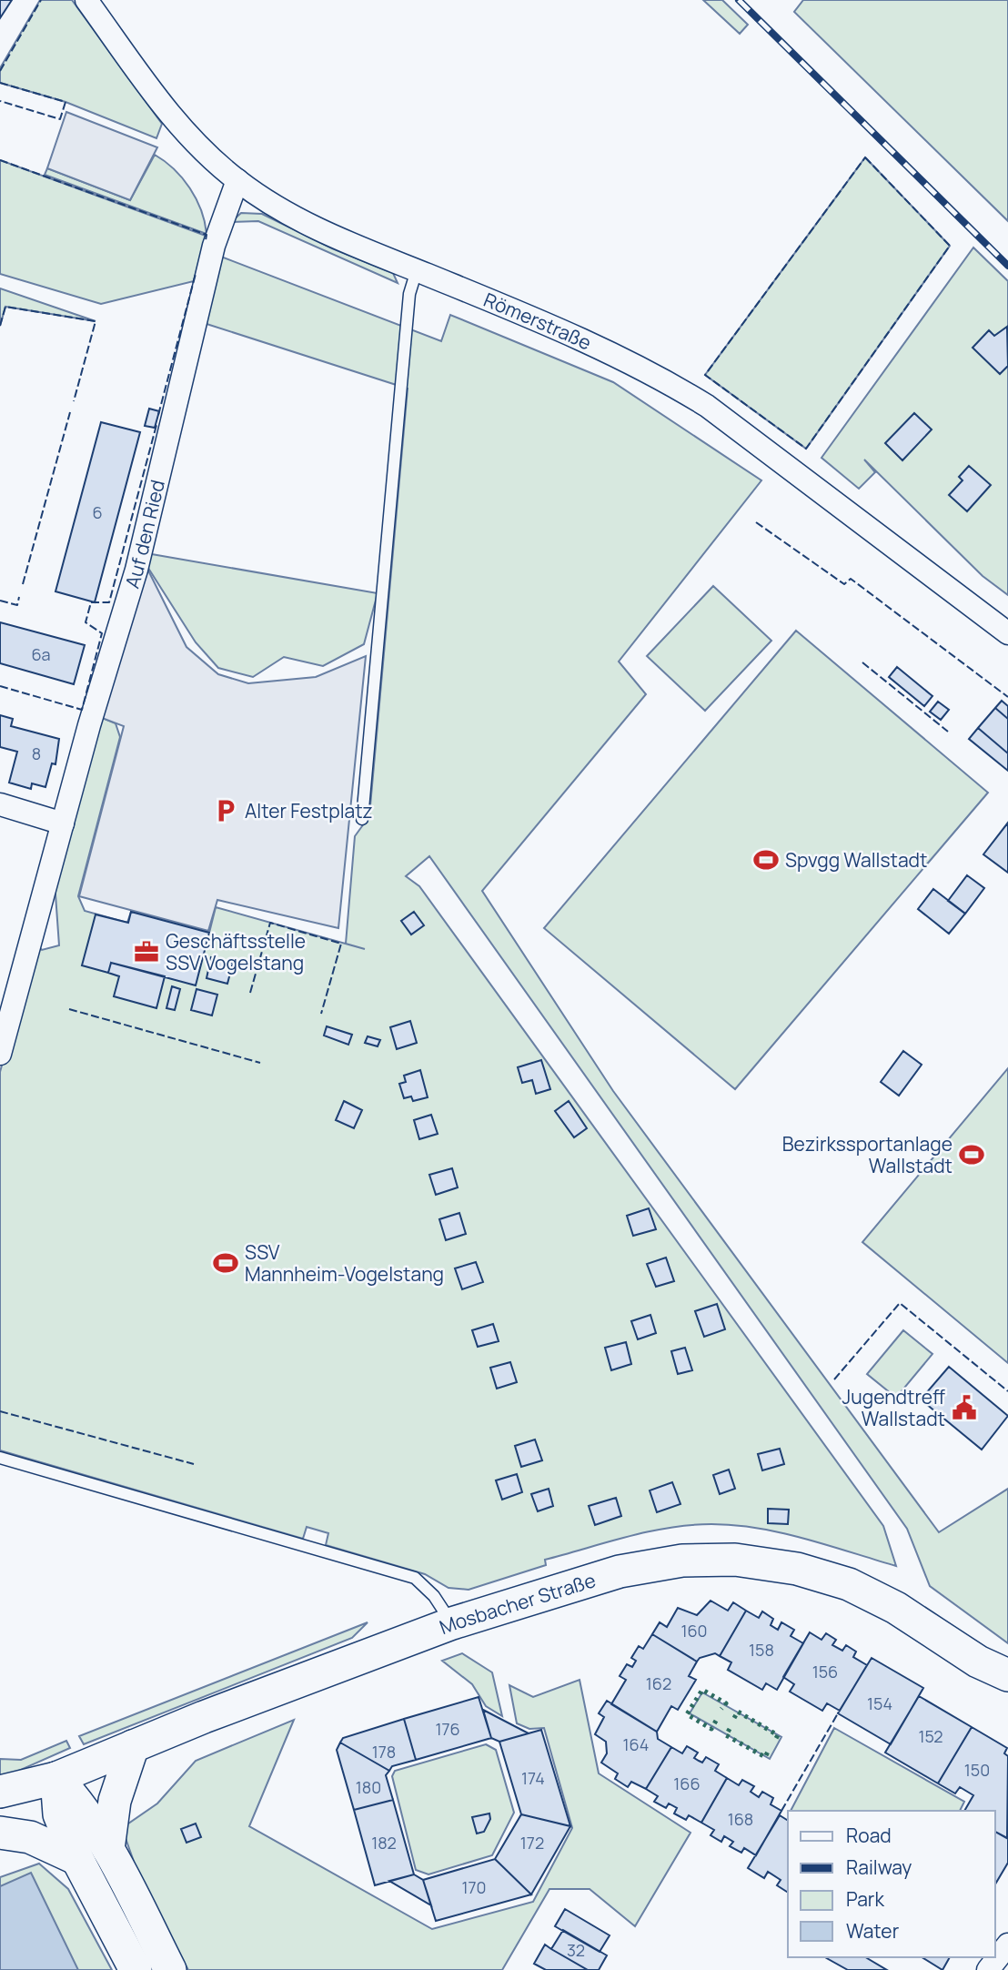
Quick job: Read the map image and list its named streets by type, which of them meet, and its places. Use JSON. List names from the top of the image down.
{
  "streets": {
    "street": ["Römerstraße", "Auf den Ried", "Mosbacher Straße"]
  },
  "crossings": [
    ["Römerstraße", "Auf den Ried"]
  ],
  "places": {
    "parking": ["Alter Festplatz"],
    "sports": ["Spvgg Wallstadt", "Bezirkssportanlage Wallstadt", "SSV Mannheim-Vogelstang"],
    "office": ["Geschäftsstelle SSV Vogelstang"],
    "public building": ["Jugendtreff Wallstadt"]
  },
  "house_numbers": [
    "6",
    "6a",
    "8",
    "160",
    "158",
    "156",
    "162",
    "154",
    "176",
    "152",
    "164",
    "178",
    "150",
    "174",
    "166",
    "180",
    "168",
    "182",
    "172",
    "170",
    "32"
  ],
  "legend": [
    "Road",
    "Railway",
    "Park",
    "Water"
  ]
}
